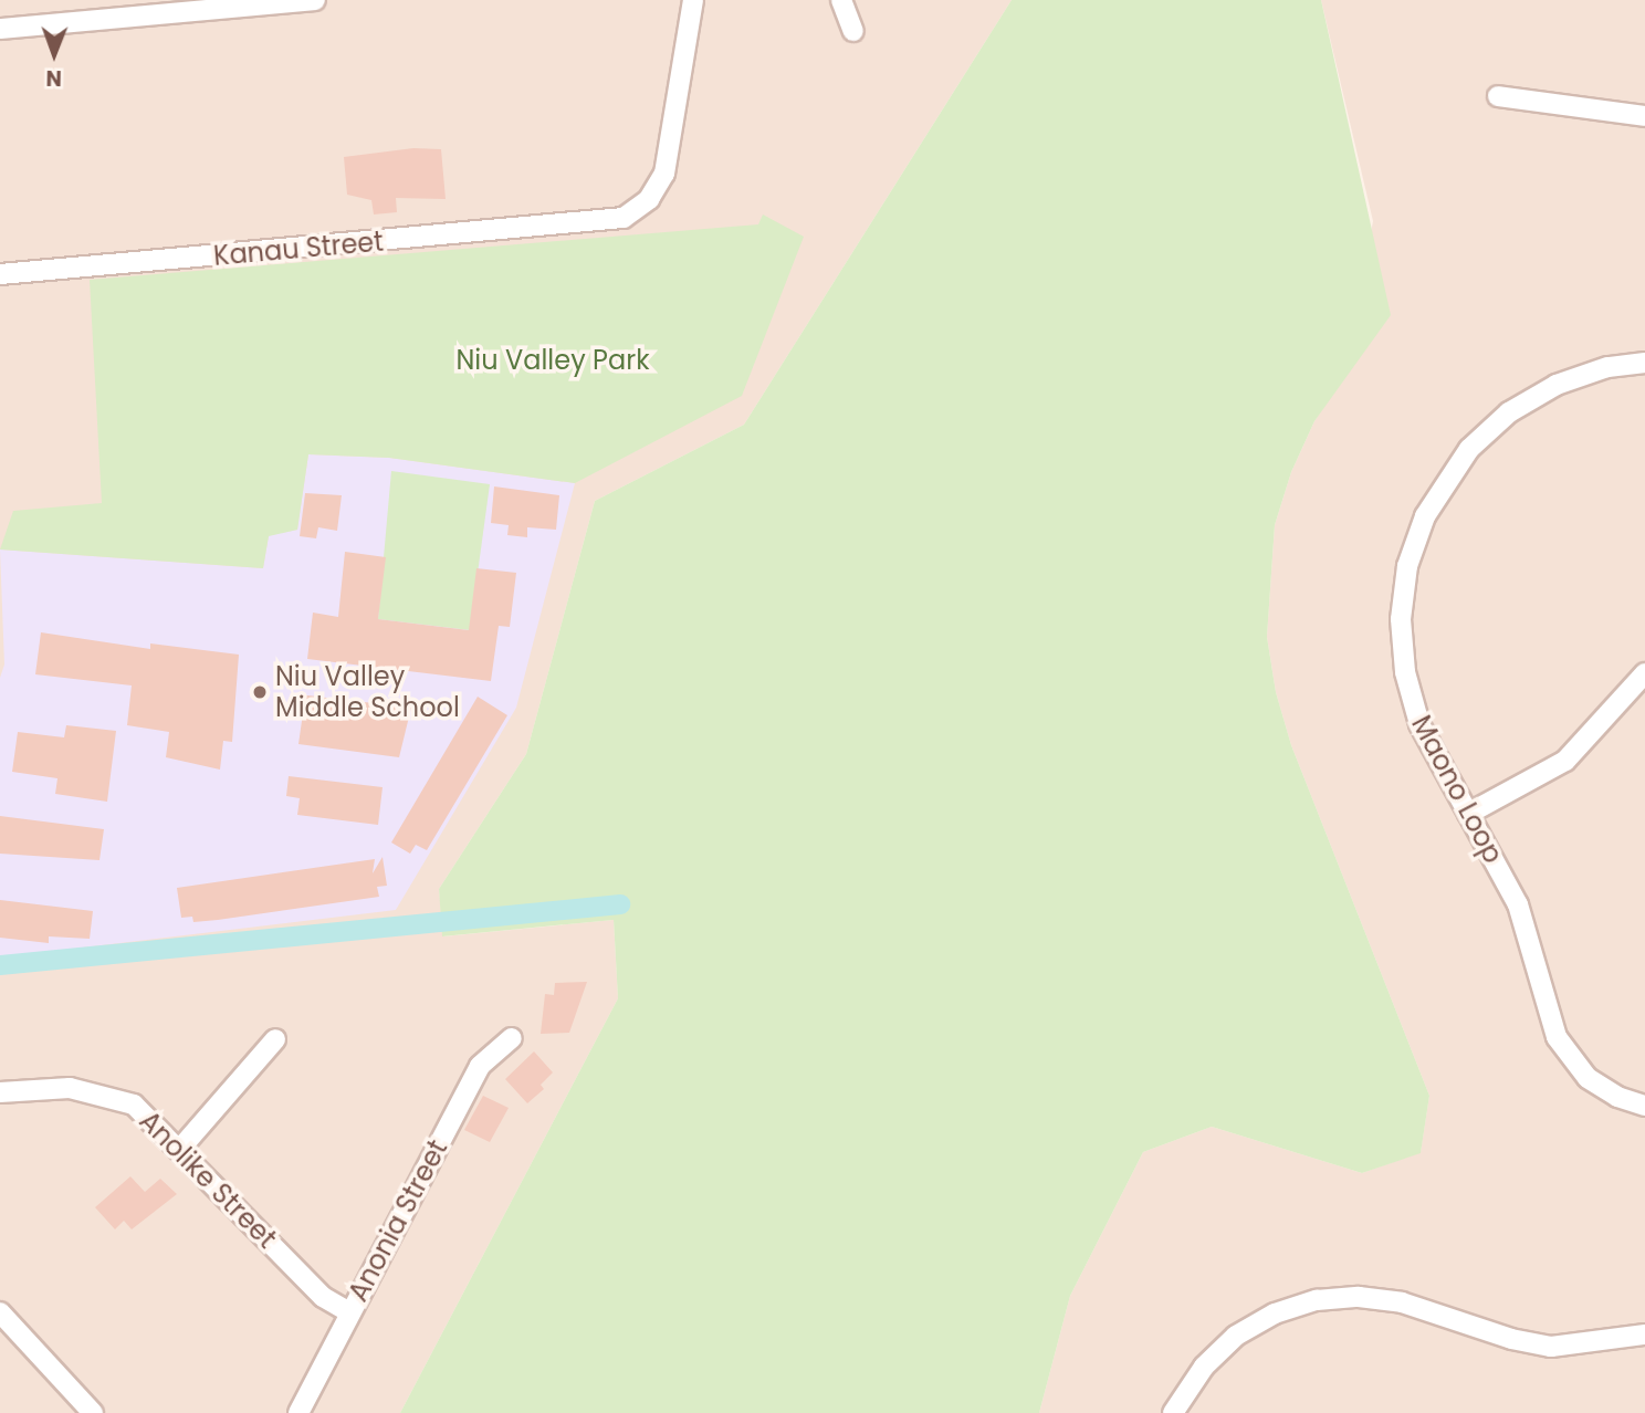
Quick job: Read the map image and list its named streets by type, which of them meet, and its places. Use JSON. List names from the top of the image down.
{
  "streets": {
    "street": [
      "Kanau Street",
      "Maono Loop",
      "Anolike Street",
      "Anonia Street"
    ]
  },
  "crossings": [
    ["Anolike Street", "Anonia Street"]
  ],
  "parks": ["Niu Valley Park"],
  "places": ["Niu Valley Middle School"],
  "north": "bottom"
}
